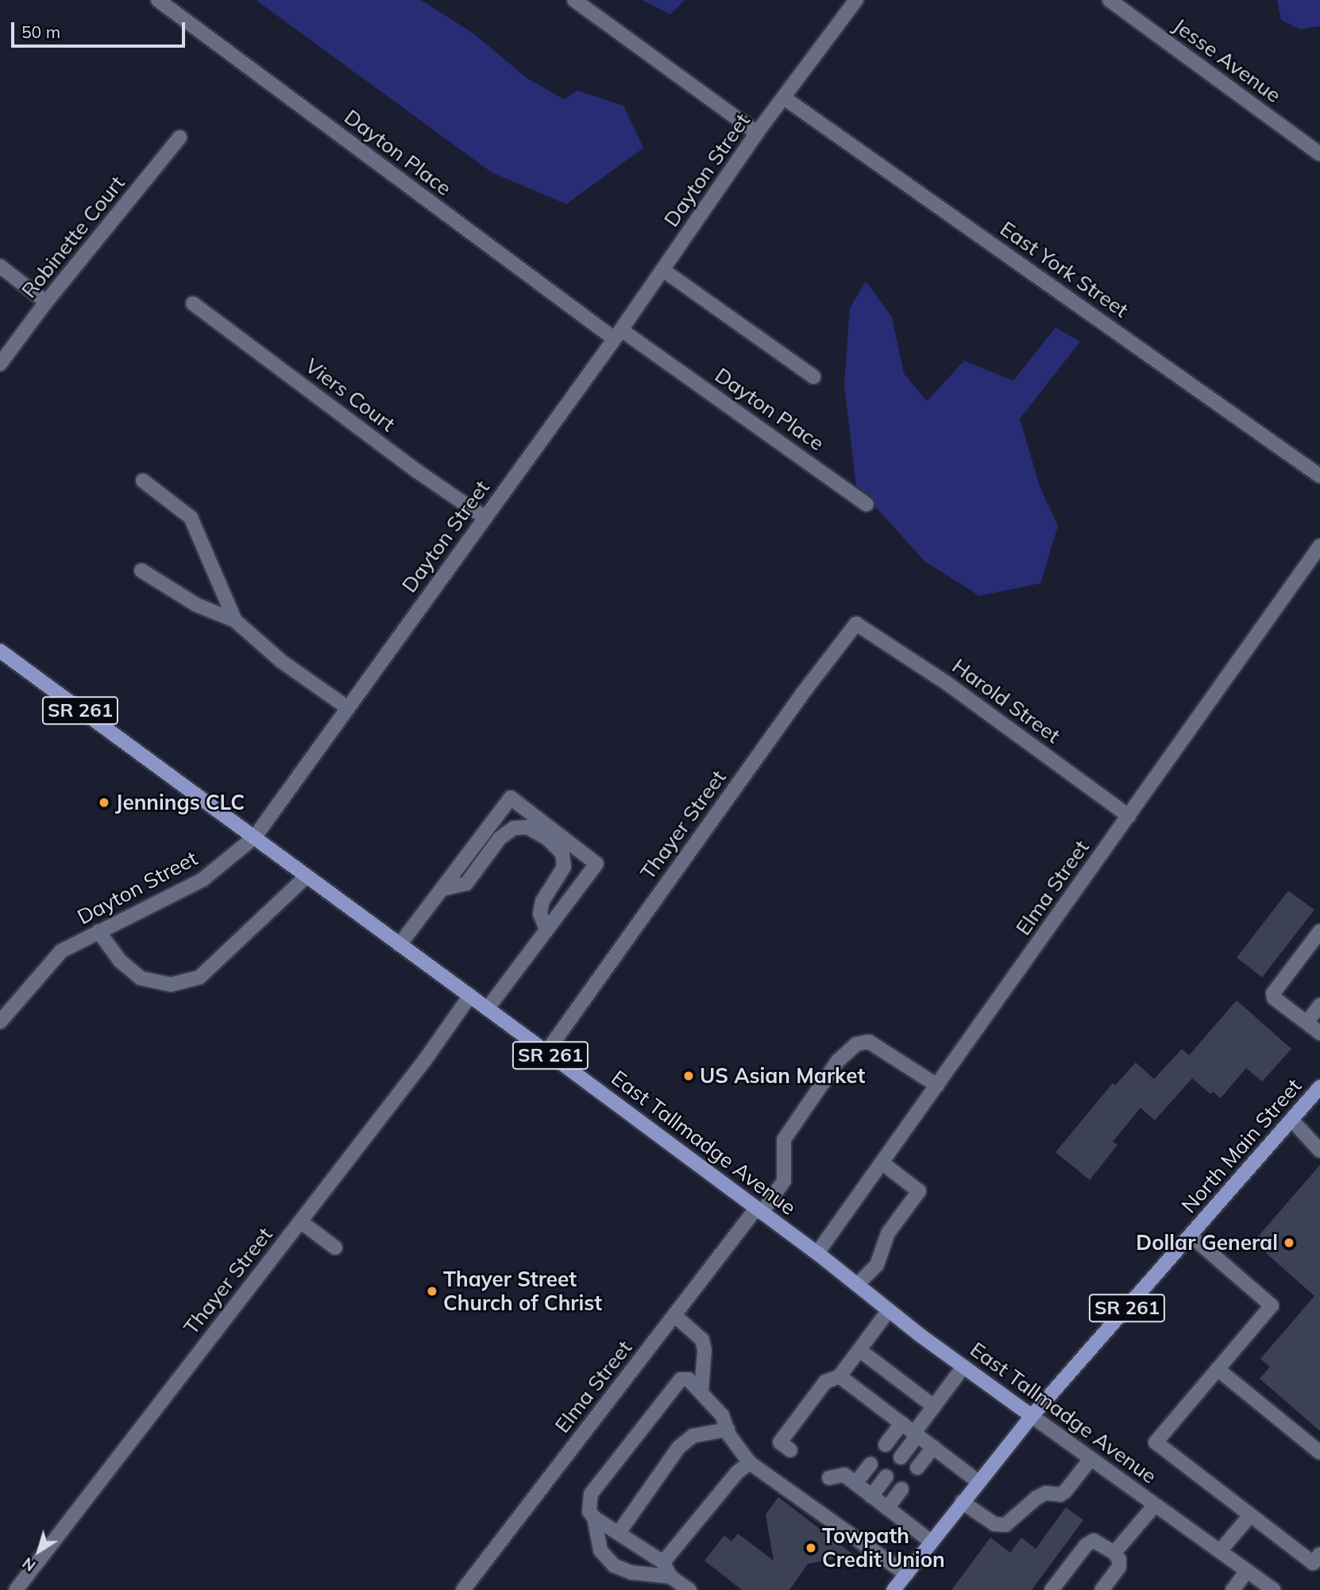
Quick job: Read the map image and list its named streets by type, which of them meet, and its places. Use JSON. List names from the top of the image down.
{
  "streets": {
    "main road": ["SR 261", "East Tallmadge Avenue", "North Main Street"],
    "street": [
      "Jesse Avenue",
      "Dayton Place",
      "Dayton Street",
      "Robinette Court",
      "East York Street",
      "Viers Court",
      "Harold Street",
      "Thayer Street",
      "Elma Street"
    ]
  },
  "crossings": [
    ["Dayton Place", "Dayton Street"],
    ["Dayton Street", "East York Street"],
    ["Dayton Street", "Viers Court"],
    ["Dayton Street", "East Tallmadge Avenue"],
    ["Harold Street", "Thayer Street"],
    ["Harold Street", "Elma Street"],
    ["Thayer Street", "East Tallmadge Avenue"],
    ["Elma Street", "East Tallmadge Avenue"],
    ["East Tallmadge Avenue", "North Main Street"]
  ],
  "places": [
    "Jennings CLC",
    "US Asian Market",
    "Dollar General",
    "Thayer Street Church of Christ",
    "Towpath Credit Union"
  ],
  "scale_bar": "50 m",
  "north": "bottom left"
}
